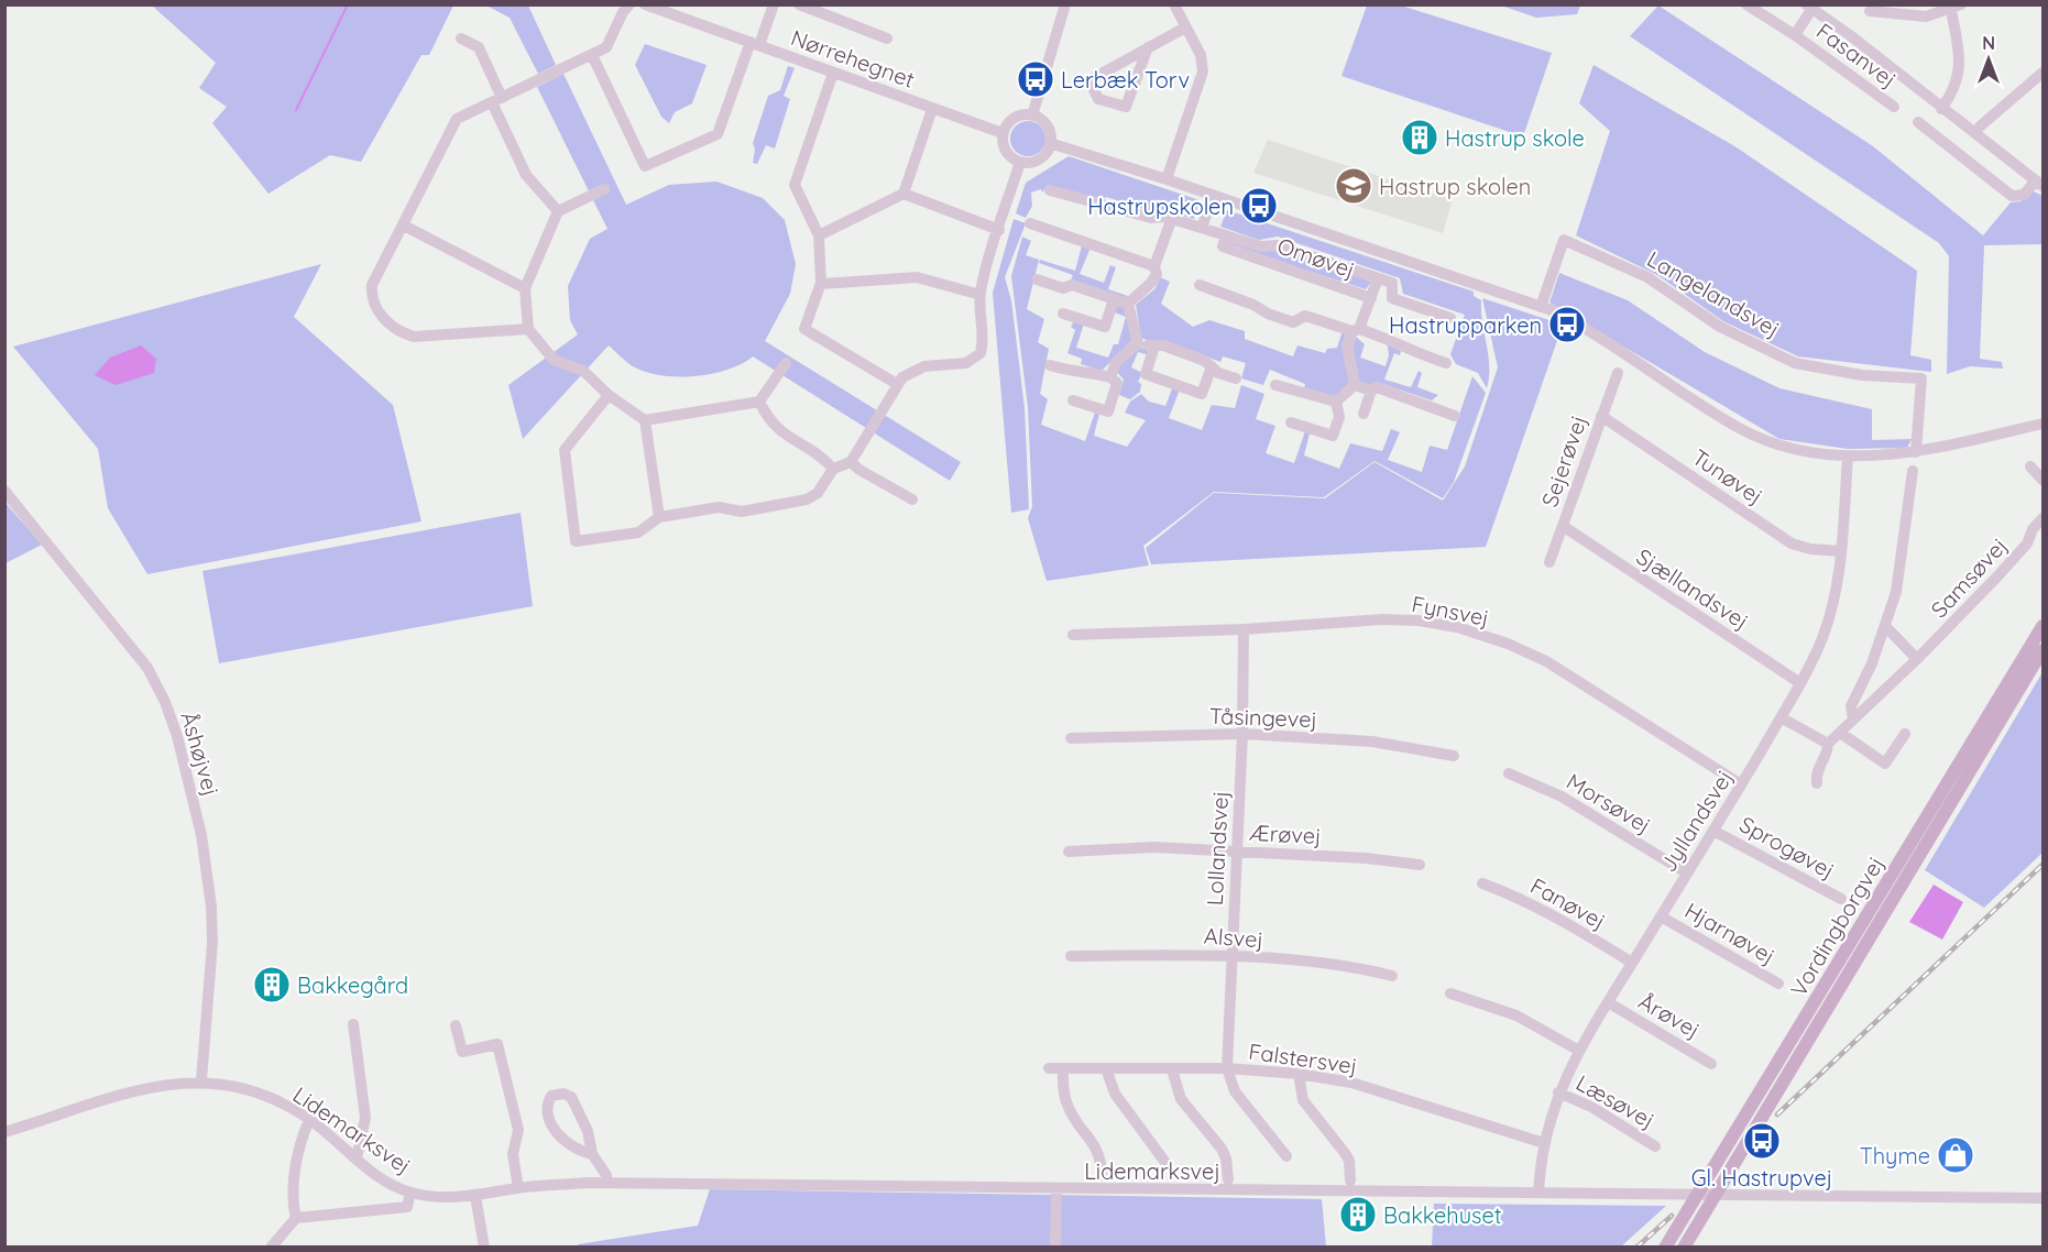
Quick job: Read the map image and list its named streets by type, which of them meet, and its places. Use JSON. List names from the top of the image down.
{
  "streets": {
    "main road": ["Vordingborgvej"],
    "street": [
      "Fasanvej",
      "Nørrehegnet",
      "Omøvej",
      "Langelandsvej",
      "Sejerøvej",
      "Tunøvej",
      "Samsøvej",
      "Sjællandsvej",
      "Fynsvej",
      "Tåsingevej",
      "Åshøjvej",
      "Morsøvej",
      "Jyllandsvej",
      "Ærøvej",
      "Sprogøvej",
      "Lollandsvej",
      "Fanøvej",
      "Hjarnøvej",
      "Alsvej",
      "Årøvej",
      "Falstersvej",
      "Læsøvej",
      "Lidemarksvej"
    ]
  },
  "crossings": [
    ["Sejerøvej", "Tunøvej"],
    ["Sejerøvej", "Sjællandsvej"],
    ["Tunøvej", "Jyllandsvej"],
    ["Sjællandsvej", "Jyllandsvej"],
    ["Fynsvej", "Jyllandsvej"],
    ["Fynsvej", "Lollandsvej"],
    ["Tåsingevej", "Lollandsvej"],
    ["Åshøjvej", "Lidemarksvej"],
    ["Morsøvej", "Jyllandsvej"],
    ["Jyllandsvej", "Sprogøvej"],
    ["Jyllandsvej", "Fanøvej"],
    ["Jyllandsvej", "Hjarnøvej"],
    ["Jyllandsvej", "Årøvej"],
    ["Jyllandsvej", "Falstersvej"],
    ["Jyllandsvej", "Læsøvej"],
    ["Jyllandsvej", "Lidemarksvej"],
    ["Ærøvej", "Lollandsvej"],
    ["Lollandsvej", "Alsvej"],
    ["Lollandsvej", "Falstersvej"],
    ["Vordingborgvej", "Lidemarksvej"]
  ],
  "places": {
    "bus stop": [
      "Lerbæk Torv",
      "Hastrupskolen",
      "Hastrupparken",
      "Gl. Hastrupvej"
    ],
    "building": ["Hastrup skole", "Bakkegård", "Bakkehuset"],
    "school or university": ["Hastrup skolen"],
    "shop": ["Thyme"]
  },
  "north": "top"
}
